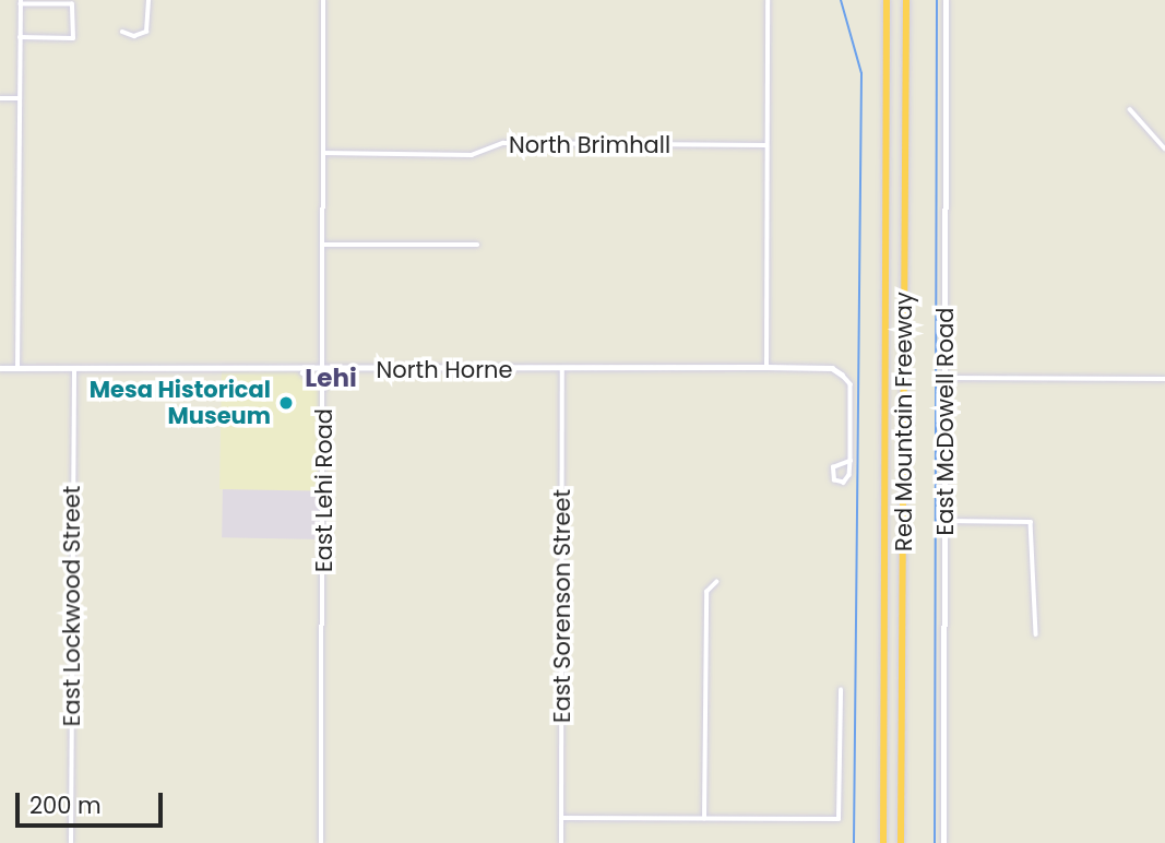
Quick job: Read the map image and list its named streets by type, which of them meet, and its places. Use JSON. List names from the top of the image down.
{
  "streets": {
    "highway": ["Red Mountain Freeway"],
    "street": [
      "North Brimhall",
      "North Horne",
      "East McDowell Road",
      "East Lehi Road",
      "East Lockwood Street",
      "East Sorenson Street"
    ]
  },
  "crossings": [
    ["North Brimhall", "East Lehi Road"],
    ["North Horne", "East Lehi Road"],
    ["North Horne", "East Lockwood Street"],
    ["North Horne", "East Sorenson Street"]
  ],
  "districts": ["Lehi"],
  "places": ["Mesa Historical Museum"],
  "scale_bar": "200 m"
}
